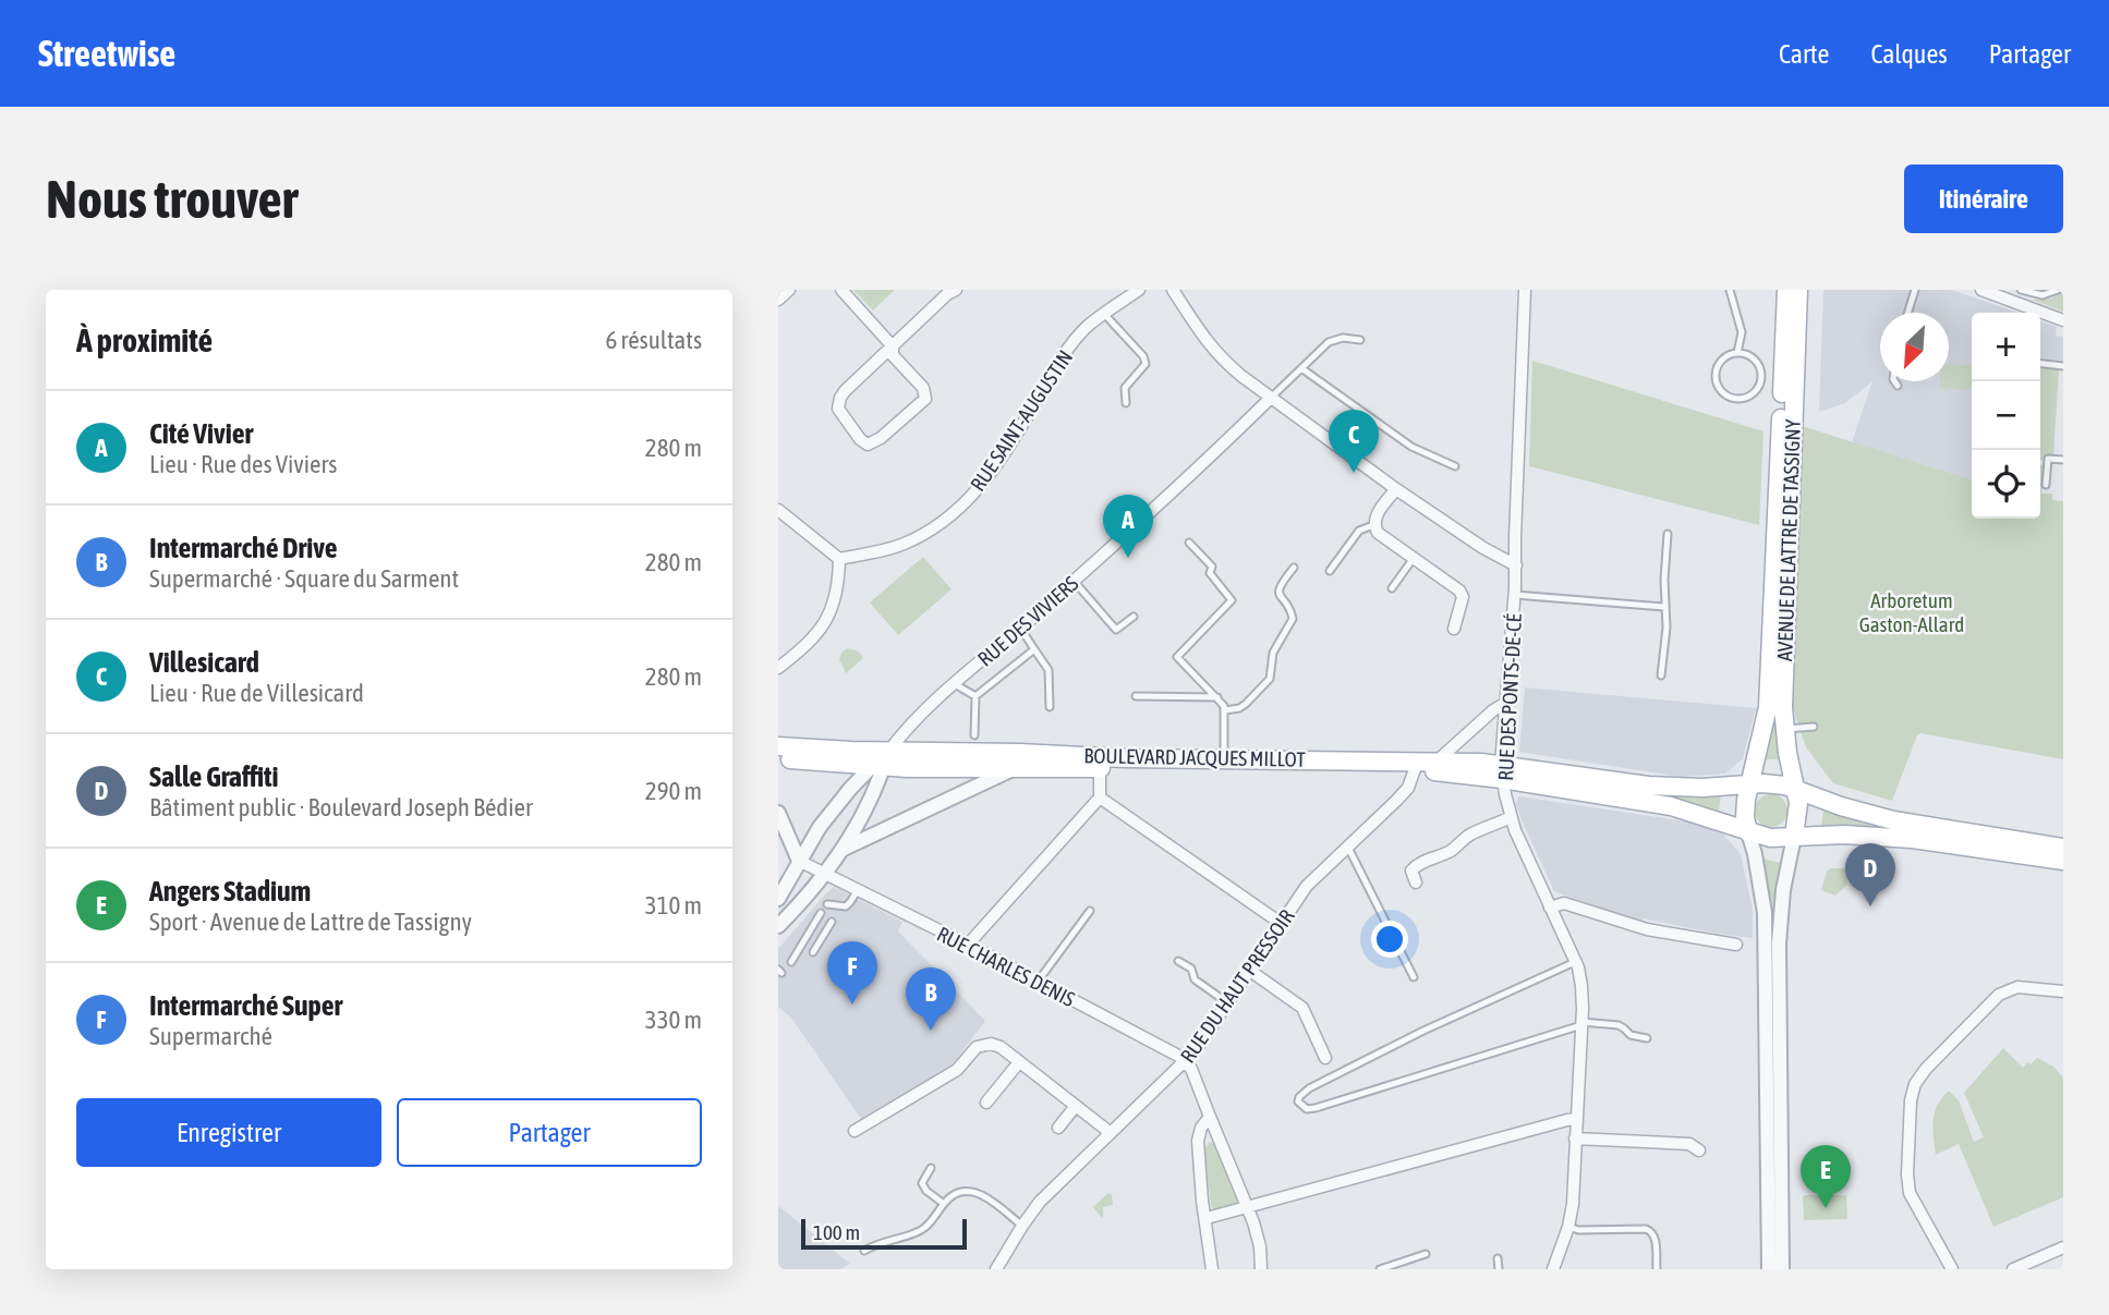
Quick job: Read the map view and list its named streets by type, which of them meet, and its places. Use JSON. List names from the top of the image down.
{
  "streets": {
    "main road": ["AVENUE DE LATTRE DE TASSIGNY", "BOULEVARD JACQUES MILLOT"],
    "street": [
      "RUE SAINT-AUGUSTIN",
      "RUE DES VIVIERS",
      "RUE DES PONTS-DE-CÉ",
      "RUE CHARLES DENIS",
      "RUE DU HAUT PRESSOIR"
    ]
  },
  "crossings": [
    ["RUE DES VIVIERS", "BOULEVARD JACQUES MILLOT"],
    ["RUE DES PONTS-DE-CÉ", "BOULEVARD JACQUES MILLOT"],
    ["BOULEVARD JACQUES MILLOT", "RUE CHARLES DENIS"],
    ["BOULEVARD JACQUES MILLOT", "RUE DU HAUT PRESSOIR"],
    ["RUE CHARLES DENIS", "RUE DU HAUT PRESSOIR"]
  ],
  "parks": ["Arboretum Gaston-Allard"],
  "scale_bar": "100 m",
  "north": "bottom left",
  "page": {
    "header": "Streetwise",
    "nav": ["Carte", "Calques", "Partager"],
    "buttons": [
      "Itinéraire",
      ["Enregistrer", "Partager"]
    ],
    "title": "Nous trouver",
    "heading": ["À proximité", "6 résultats"],
    "map_buttons": ["+", "−"],
    "list": [
      {
        "mark": "A",
        "name": "Cité Vivier",
        "note": "Lieu · Rue des Viviers",
        "value": "280 m"
      },
      {
        "mark": "B",
        "name": "Intermarché Drive",
        "note": "Supermarché · Square du Sarment",
        "value": "280 m"
      },
      {
        "mark": "C",
        "name": "Villesicard",
        "note": "Lieu · Rue de Villesicard",
        "value": "280 m"
      },
      {
        "mark": "D",
        "name": "Salle Graffiti",
        "note": "Bâtiment public · Boulevard Joseph Bédier",
        "value": "290 m"
      },
      {
        "mark": "E",
        "name": "Angers Stadium",
        "note": "Sport · Avenue de Lattre de Tassigny",
        "value": "310 m"
      },
      {
        "mark": "F",
        "name": "Intermarché Super",
        "note": "Supermarché",
        "value": "330 m"
      }
    ],
    "pins": [
      "C",
      "A",
      "D",
      "F",
      "B",
      "E"
    ],
    "scale": "100 m"
  }
}
